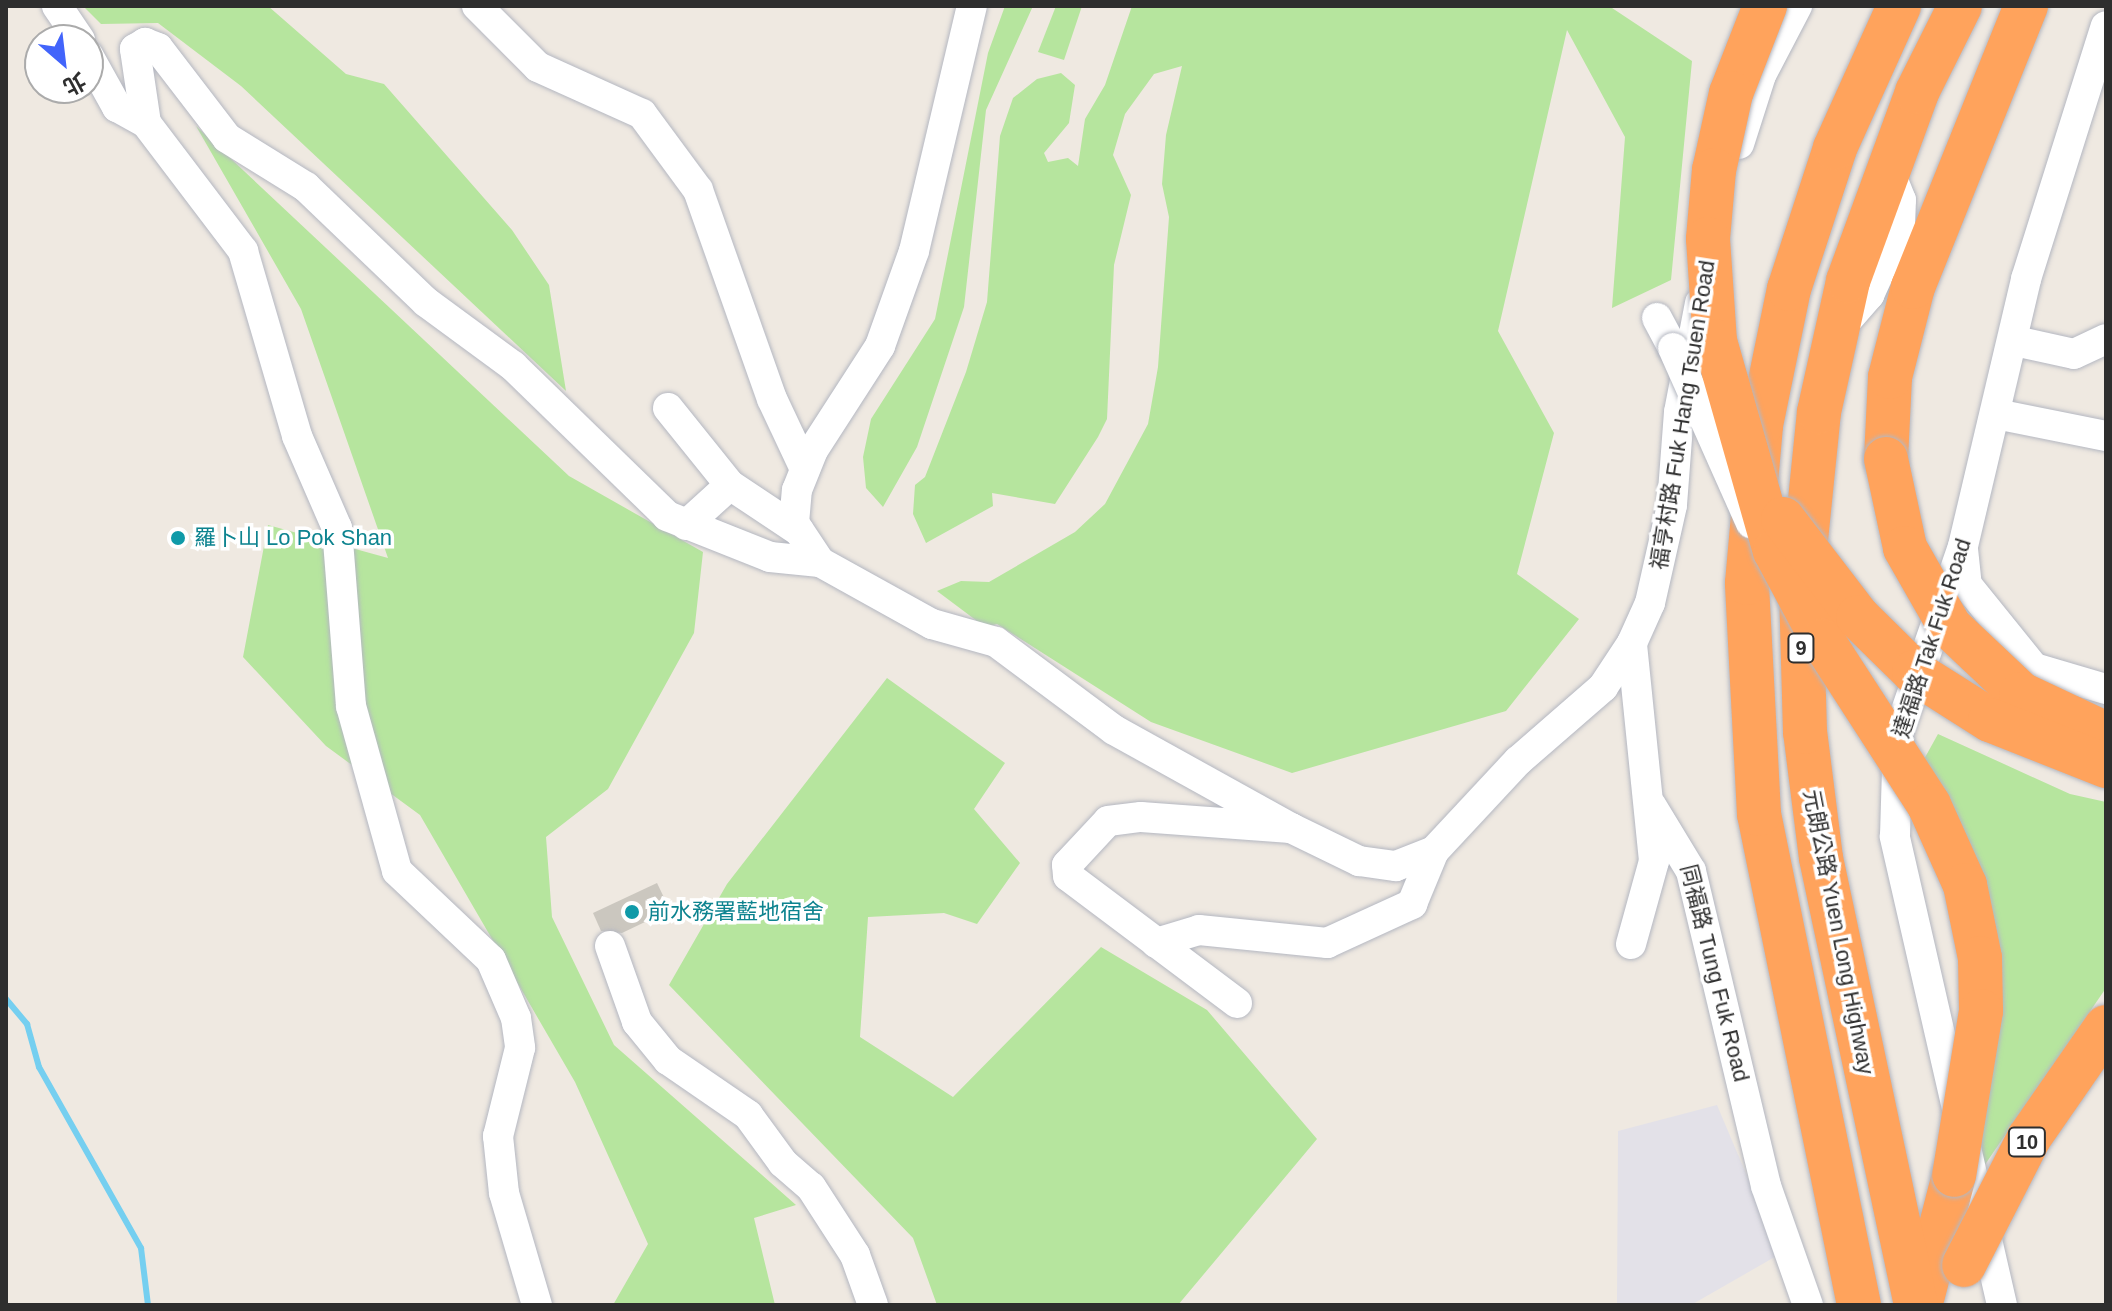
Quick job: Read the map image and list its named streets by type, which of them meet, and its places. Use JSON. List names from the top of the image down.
{
  "streets": {
    "highway": ["9", "元朗公路 Yuen Long Highway", "10"],
    "street": ["福亨村路 Fuk Hang Tsuen Road", "達福路 Tak Fuk Road", "同福路 Tung Fuk Road"]
  },
  "crossings": [
    ["福亨村路 Fuk Hang Tsuen Road", "同福路 Tung Fuk Road"]
  ],
  "places": ["羅卜山 Lo Pok Shan", "前水務署藍地宿舍"],
  "north": "bottom right"
}
